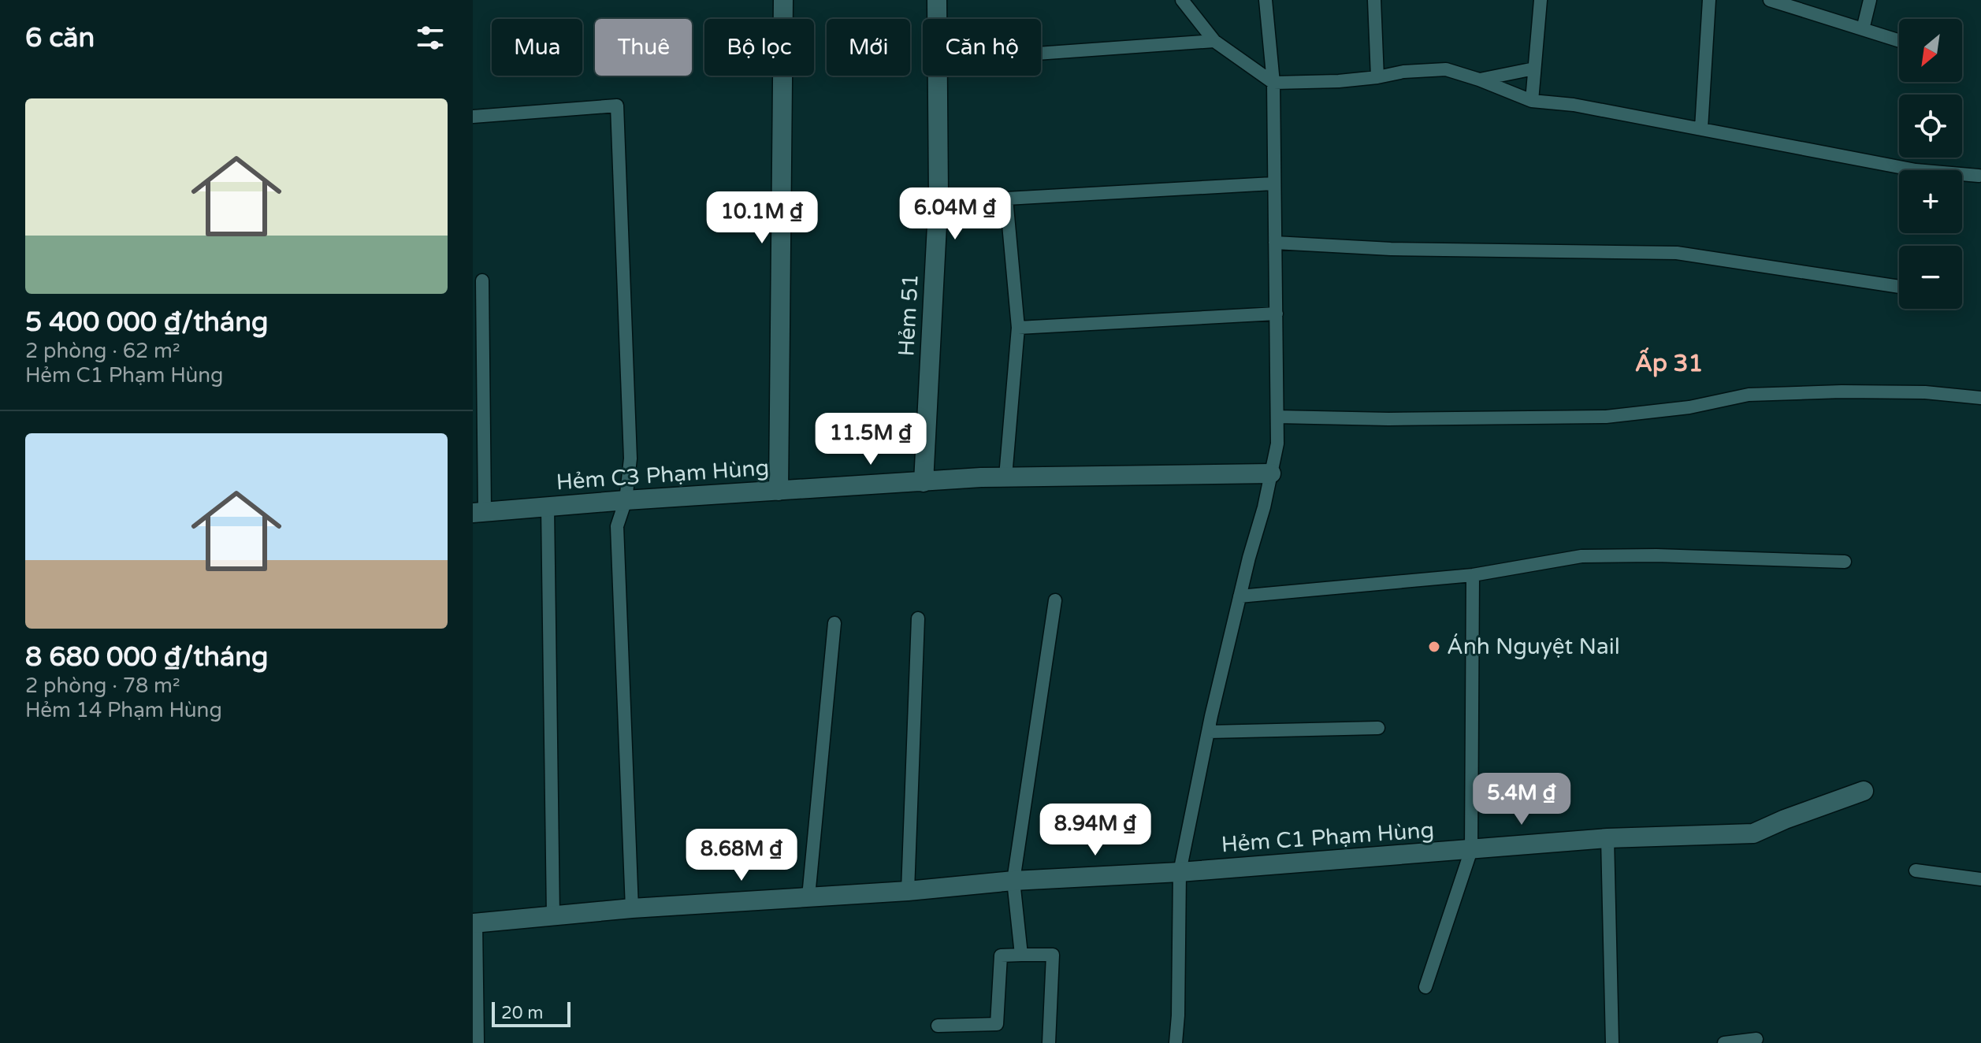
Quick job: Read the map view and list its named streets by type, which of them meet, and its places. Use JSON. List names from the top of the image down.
{
  "streets": {
    "street": ["Hẻm 51", "Hẻm C3 Phạm Hùng", "Hẻm C1 Phạm Hùng"]
  },
  "crossings": [
    ["Hẻm 51", "Hẻm C3 Phạm Hùng"]
  ],
  "districts": ["Ấp 31"],
  "places": ["Ánh Nguyệt Nail"],
  "scale_bar": "20 m",
  "north": "bottom left",
  "page": {
    "heading": "6 căn",
    "map_buttons": ["+", "−"],
    "chip": [
      "Mua",
      "Thuê",
      "Bộ lọc",
      "Mới",
      "Căn hộ"
    ],
    "list": [
      {
        "name": "5 400 000 ₫/tháng",
        "note": "2 phòng · 62 m² · Hẻm C1 Phạm Hùng"
      },
      {
        "name": "8 680 000 ₫/tháng",
        "note": "2 phòng · 78 m² · Hẻm 14 Phạm Hùng"
      }
    ],
    "price": [
      "6.04M ₫",
      "10.1M ₫",
      "11.5M ₫",
      "5.4M ₫",
      "8.94M ₫",
      "8.68M ₫"
    ],
    "scale": "20 m"
  }
}
